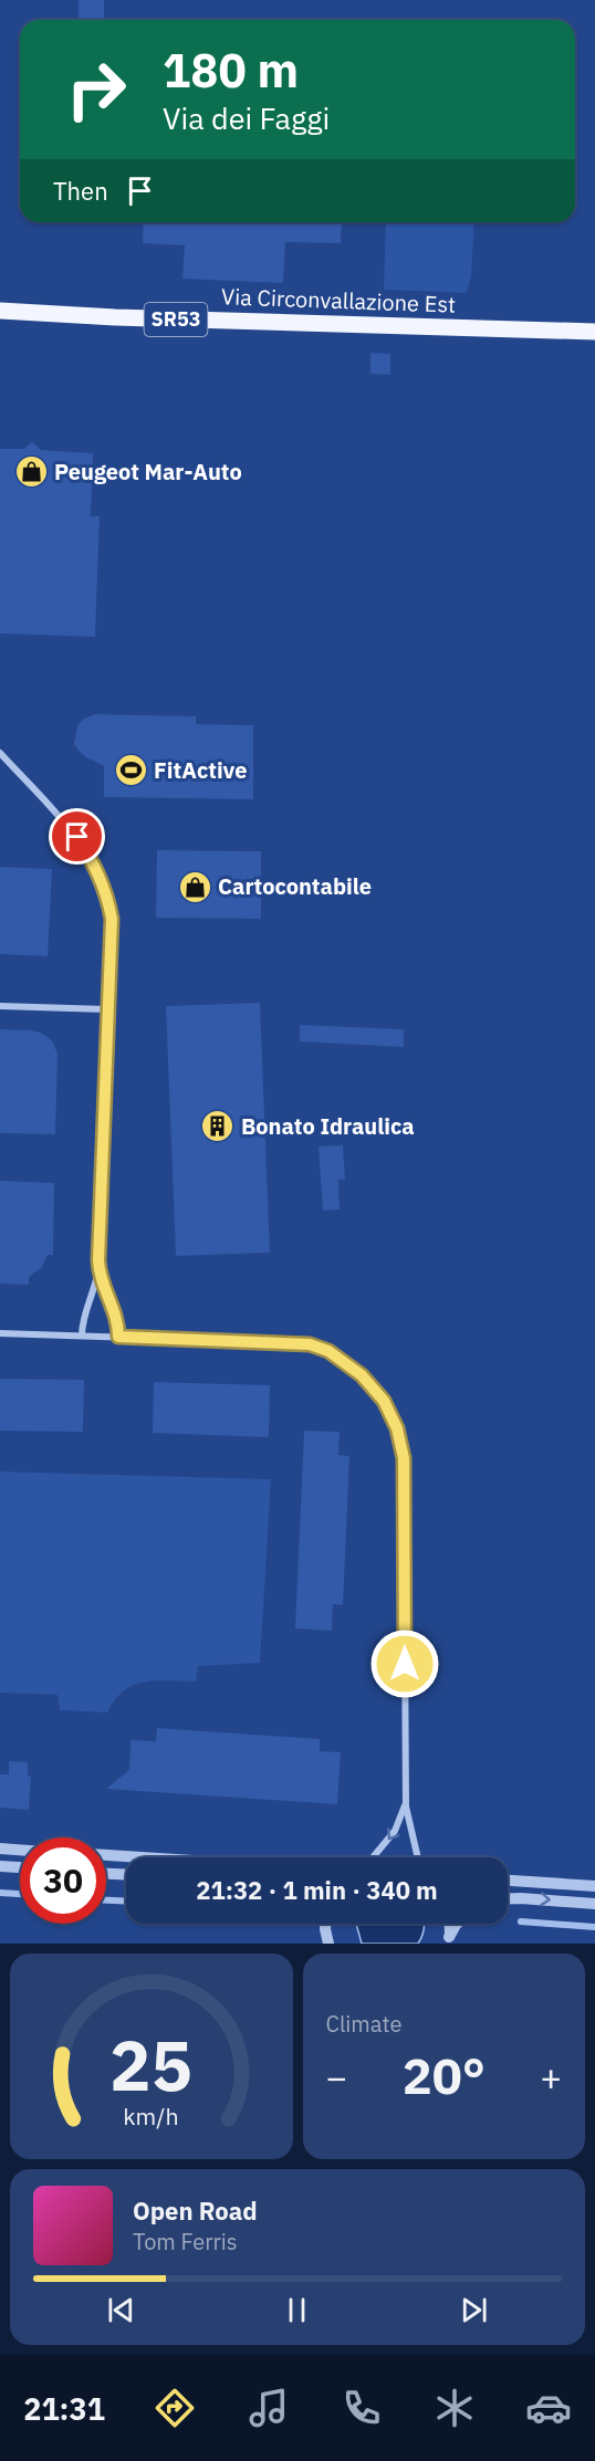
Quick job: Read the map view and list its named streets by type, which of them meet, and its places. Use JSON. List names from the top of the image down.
{
  "streets": {
    "main road": ["Via Circonvallazione Est", "SR53"]
  },
  "places": {
    "shop": ["Peugeot Mar-Auto", "Cartocontabile"],
    "sports": ["FitActive"],
    "building": ["Bonato Idraulica"]
  },
  "page": {
    "turn": ["180 m", "Via dei Faggi"],
    "then": "Then",
    "limit": "30",
    "trip": "21:32 · 1 min · 340 m",
    "tile": "Climate",
    "heat": ["−", "20°", "+"],
    "song": ["Open Road", "Tom Ferris"],
    "tabs": "21:31",
    "gauge": ["25", "km/h"]
  }
}
